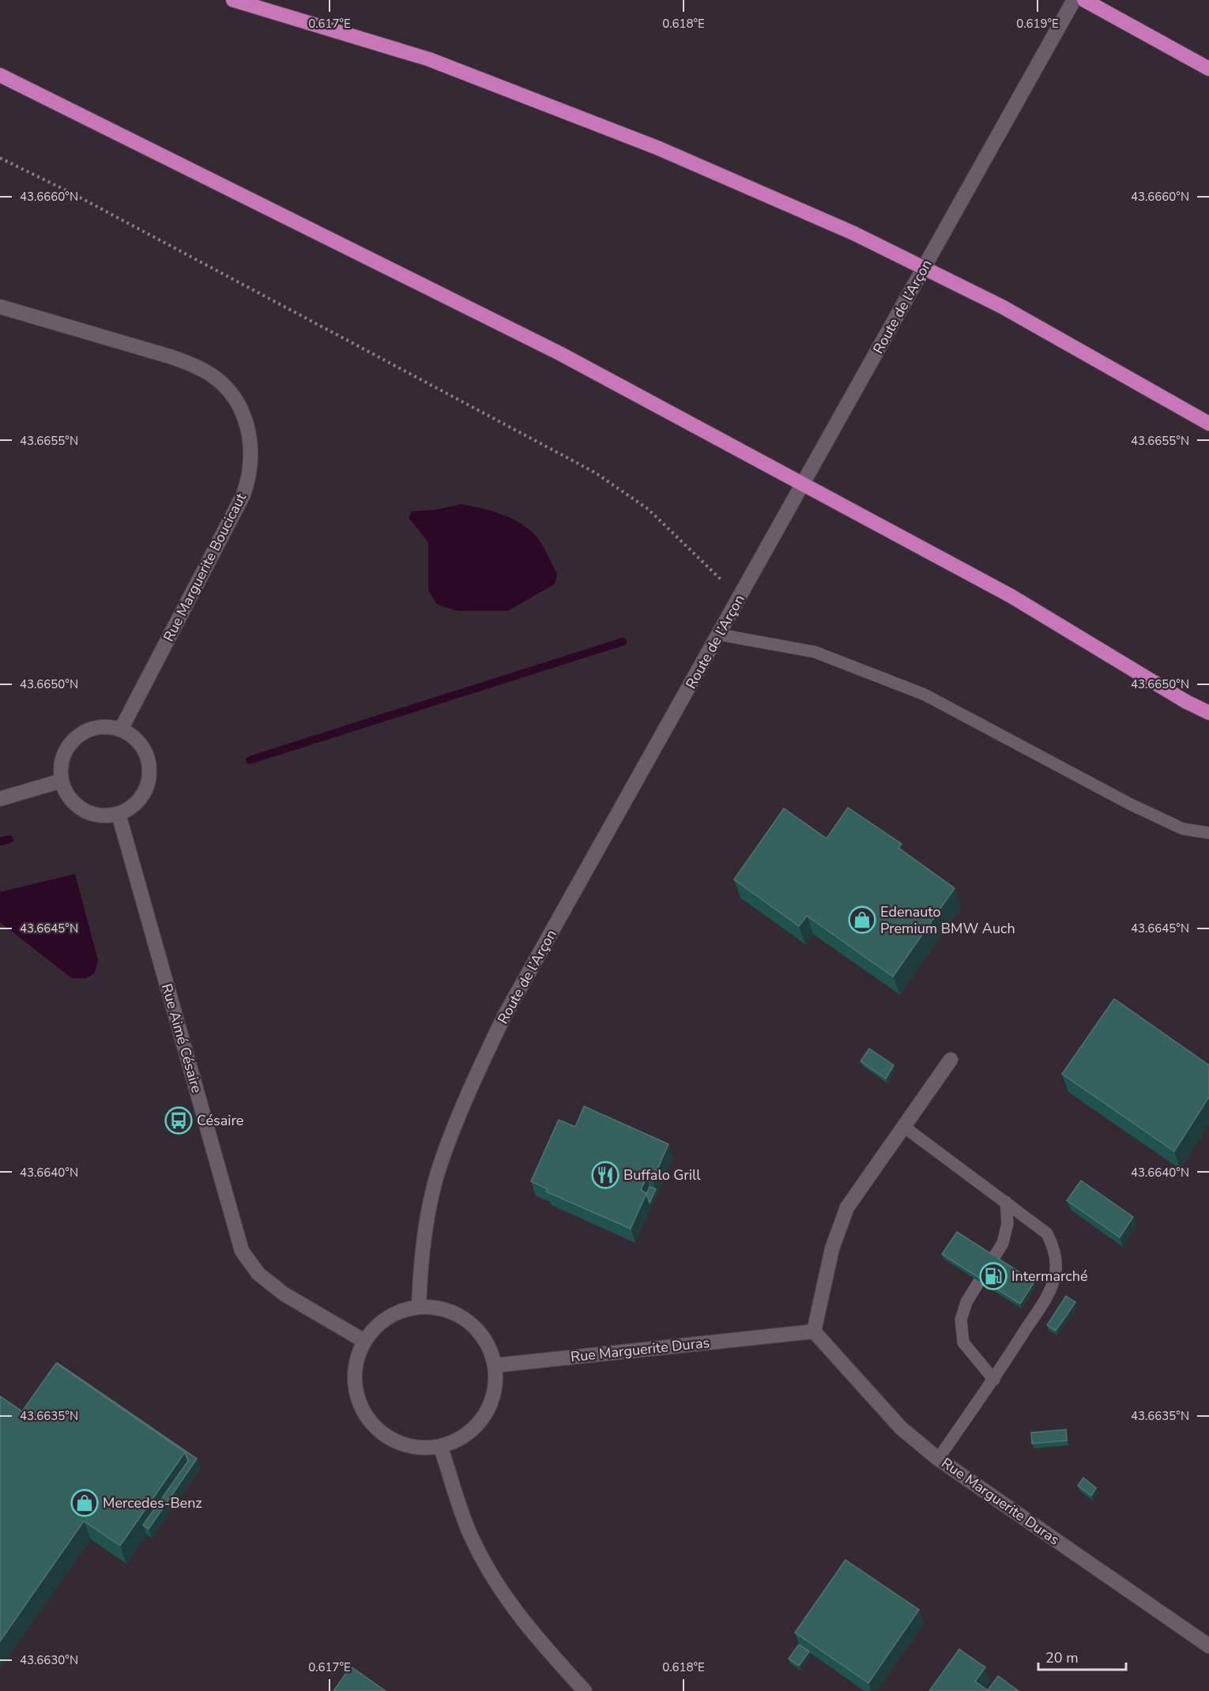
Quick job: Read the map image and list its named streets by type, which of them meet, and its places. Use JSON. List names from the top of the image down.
{
  "streets": {
    "street": [
      "Route de l’Arçon",
      "Rue Marguerite Boucicaut",
      "Rue Aimé Césaire",
      "Rue Marguerite Duras"
    ]
  },
  "crossings": [
    ["Route de l’Arçon", "Rue Aimé Césaire"],
    ["Route de l’Arçon", "Rue Marguerite Duras"],
    ["Rue Marguerite Boucicaut", "Rue Aimé Césaire"],
    ["Rue Aimé Césaire", "Rue Marguerite Duras"]
  ],
  "places": {
    "shop": ["Edenauto Premium BMW Auch", "Mercedes-Benz"],
    "bus stop": ["Césaire"],
    "restaurant": ["Buffalo Grill"],
    "fuel station": ["Intermarché"]
  },
  "scale_bar": "20 m",
  "coordinates": [
    "0.617°E",
    "0.618°E",
    "0.619°E",
    "43.6660°N",
    "43.6655°N",
    "43.6650°N",
    "43.6645°N",
    "43.6640°N",
    "43.6635°N",
    "43.6630°N"
  ]
}
